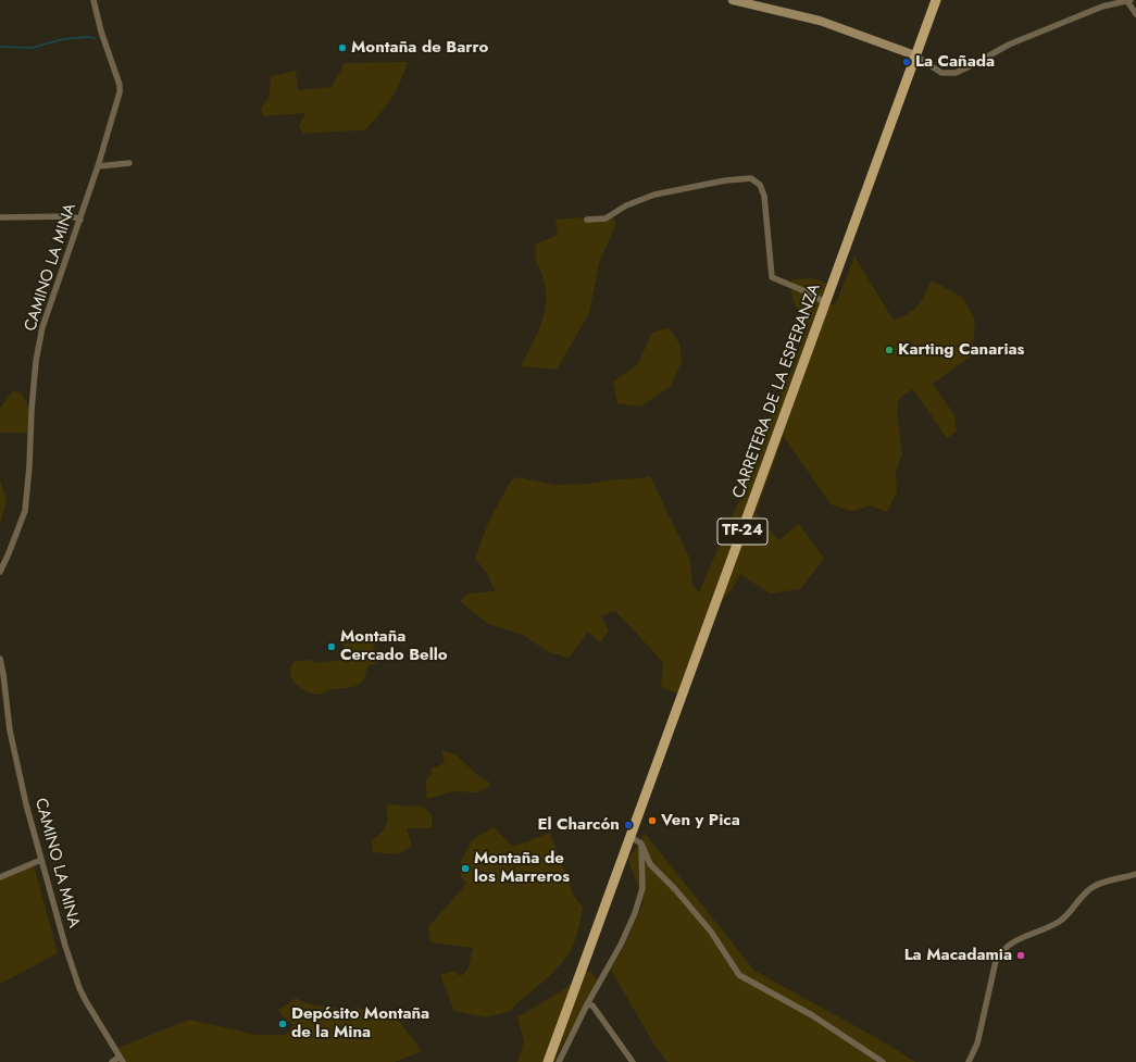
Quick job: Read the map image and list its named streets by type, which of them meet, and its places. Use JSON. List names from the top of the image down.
{
  "streets": {
    "main road": ["CARRETERA DE LA ESPERANZA", "TF-24"],
    "street": ["CAMINO LA MINA"]
  },
  "places": [
    "Montaña de Barro",
    "La Cañada",
    "Karting Canarias",
    "Montaña Cercado Bello",
    "Ven y Pica",
    "El Charcón",
    "Montaña de los Marreros",
    "La Macadamia",
    "Depósito Montaña de la Mina"
  ]
}
